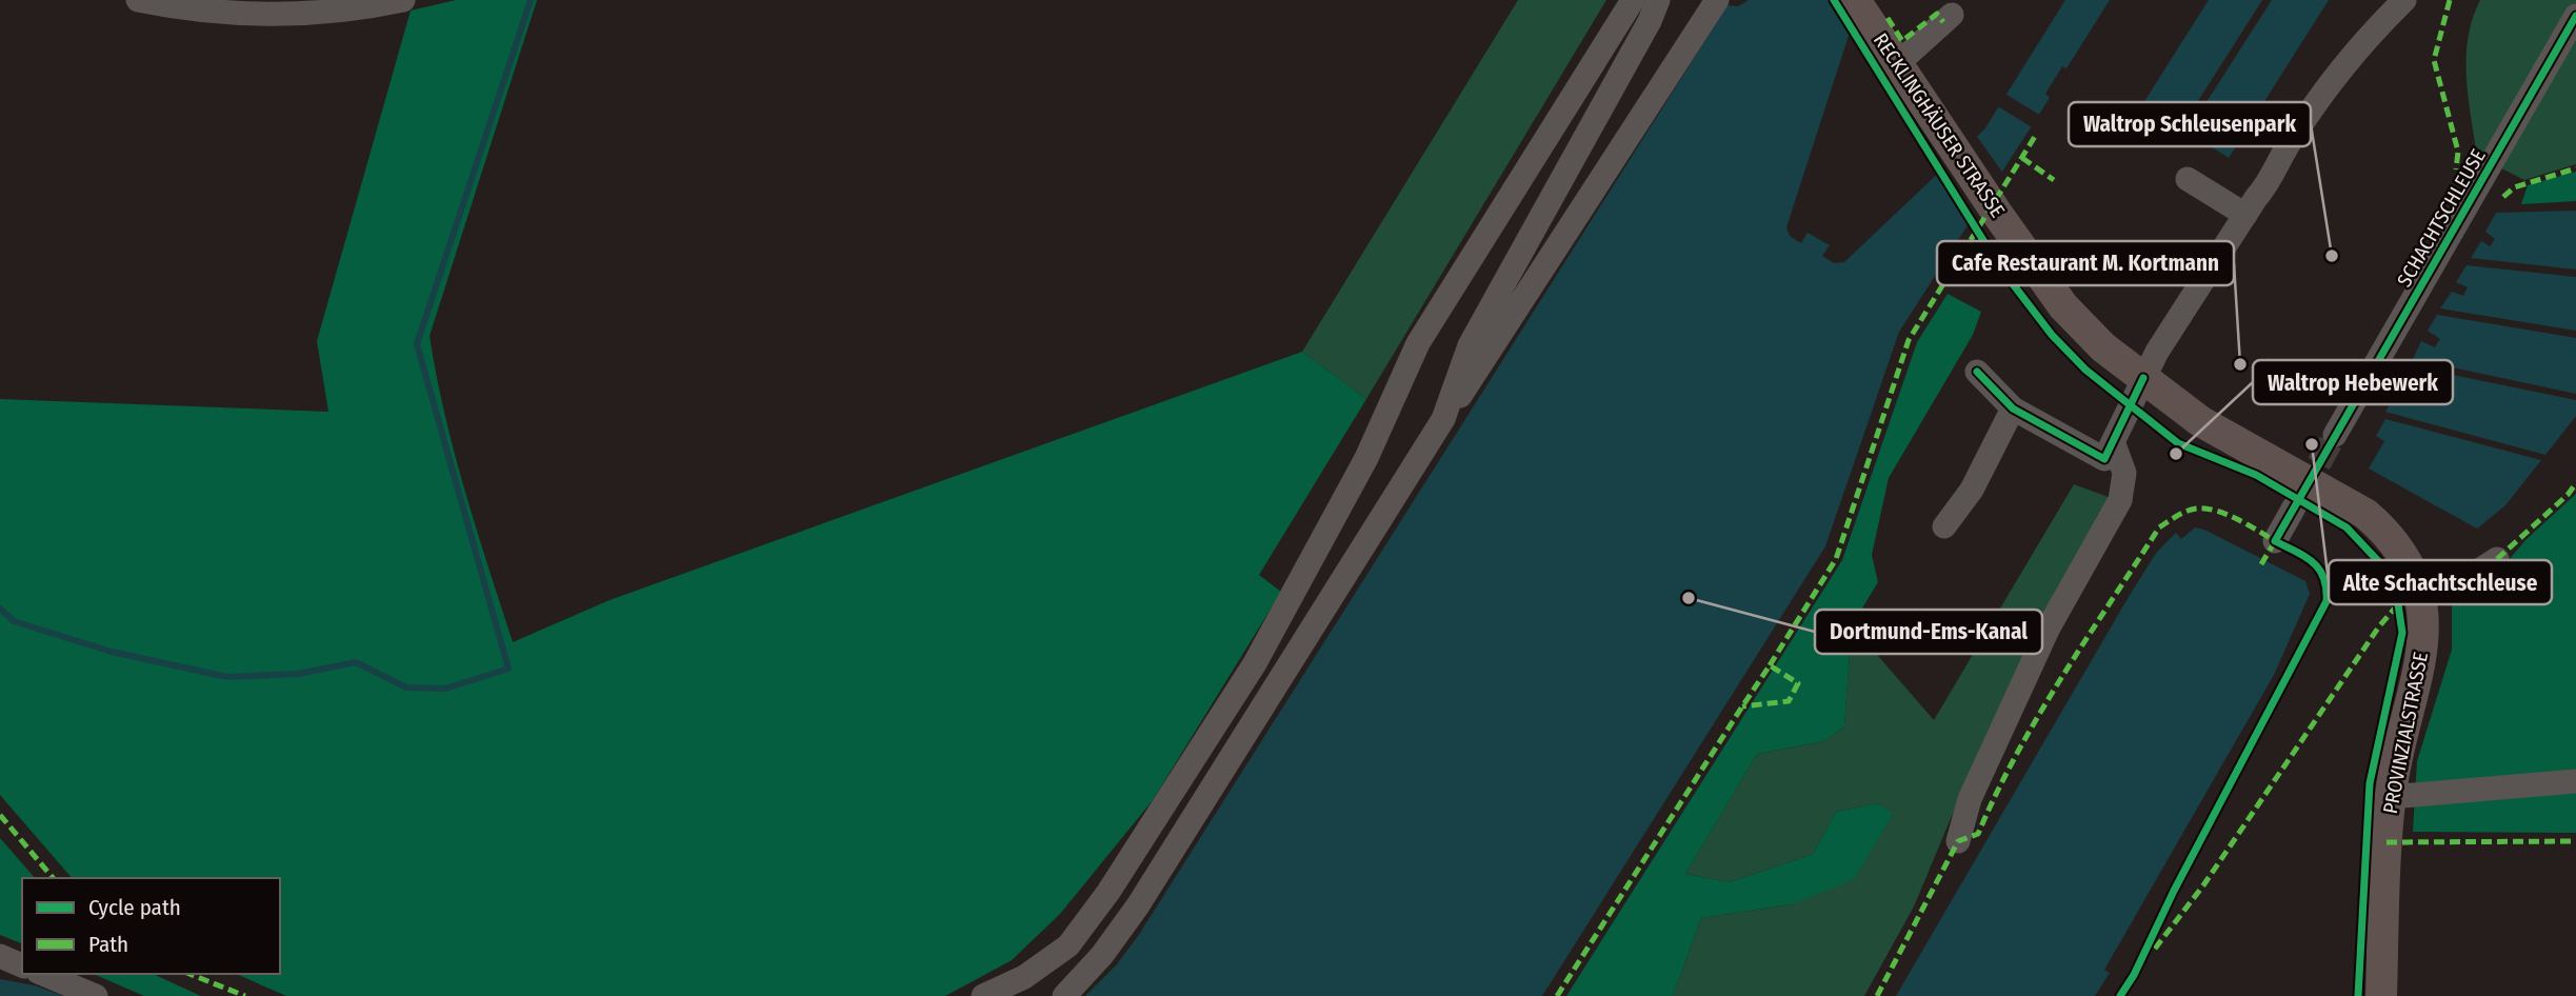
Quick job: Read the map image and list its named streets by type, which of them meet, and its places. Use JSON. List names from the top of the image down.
{
  "streets": {
    "main road": ["RECKLINGHÄUSER STRASSE", "PROVINZIALSTRASSE"],
    "street": ["SCHACHTSCHLEUSE"]
  },
  "crossings": [
    ["RECKLINGHÄUSER STRASSE", "PROVINZIALSTRASSE"]
  ],
  "places": [
    "Waltrop Schleusenpark",
    "Cafe Restaurant M. Kortmann",
    "Alte Schachtschleuse",
    "Waltrop Hebewerk",
    "Dortmund-Ems-Kanal"
  ],
  "legend": ["Cycle path", "Path"]
}
